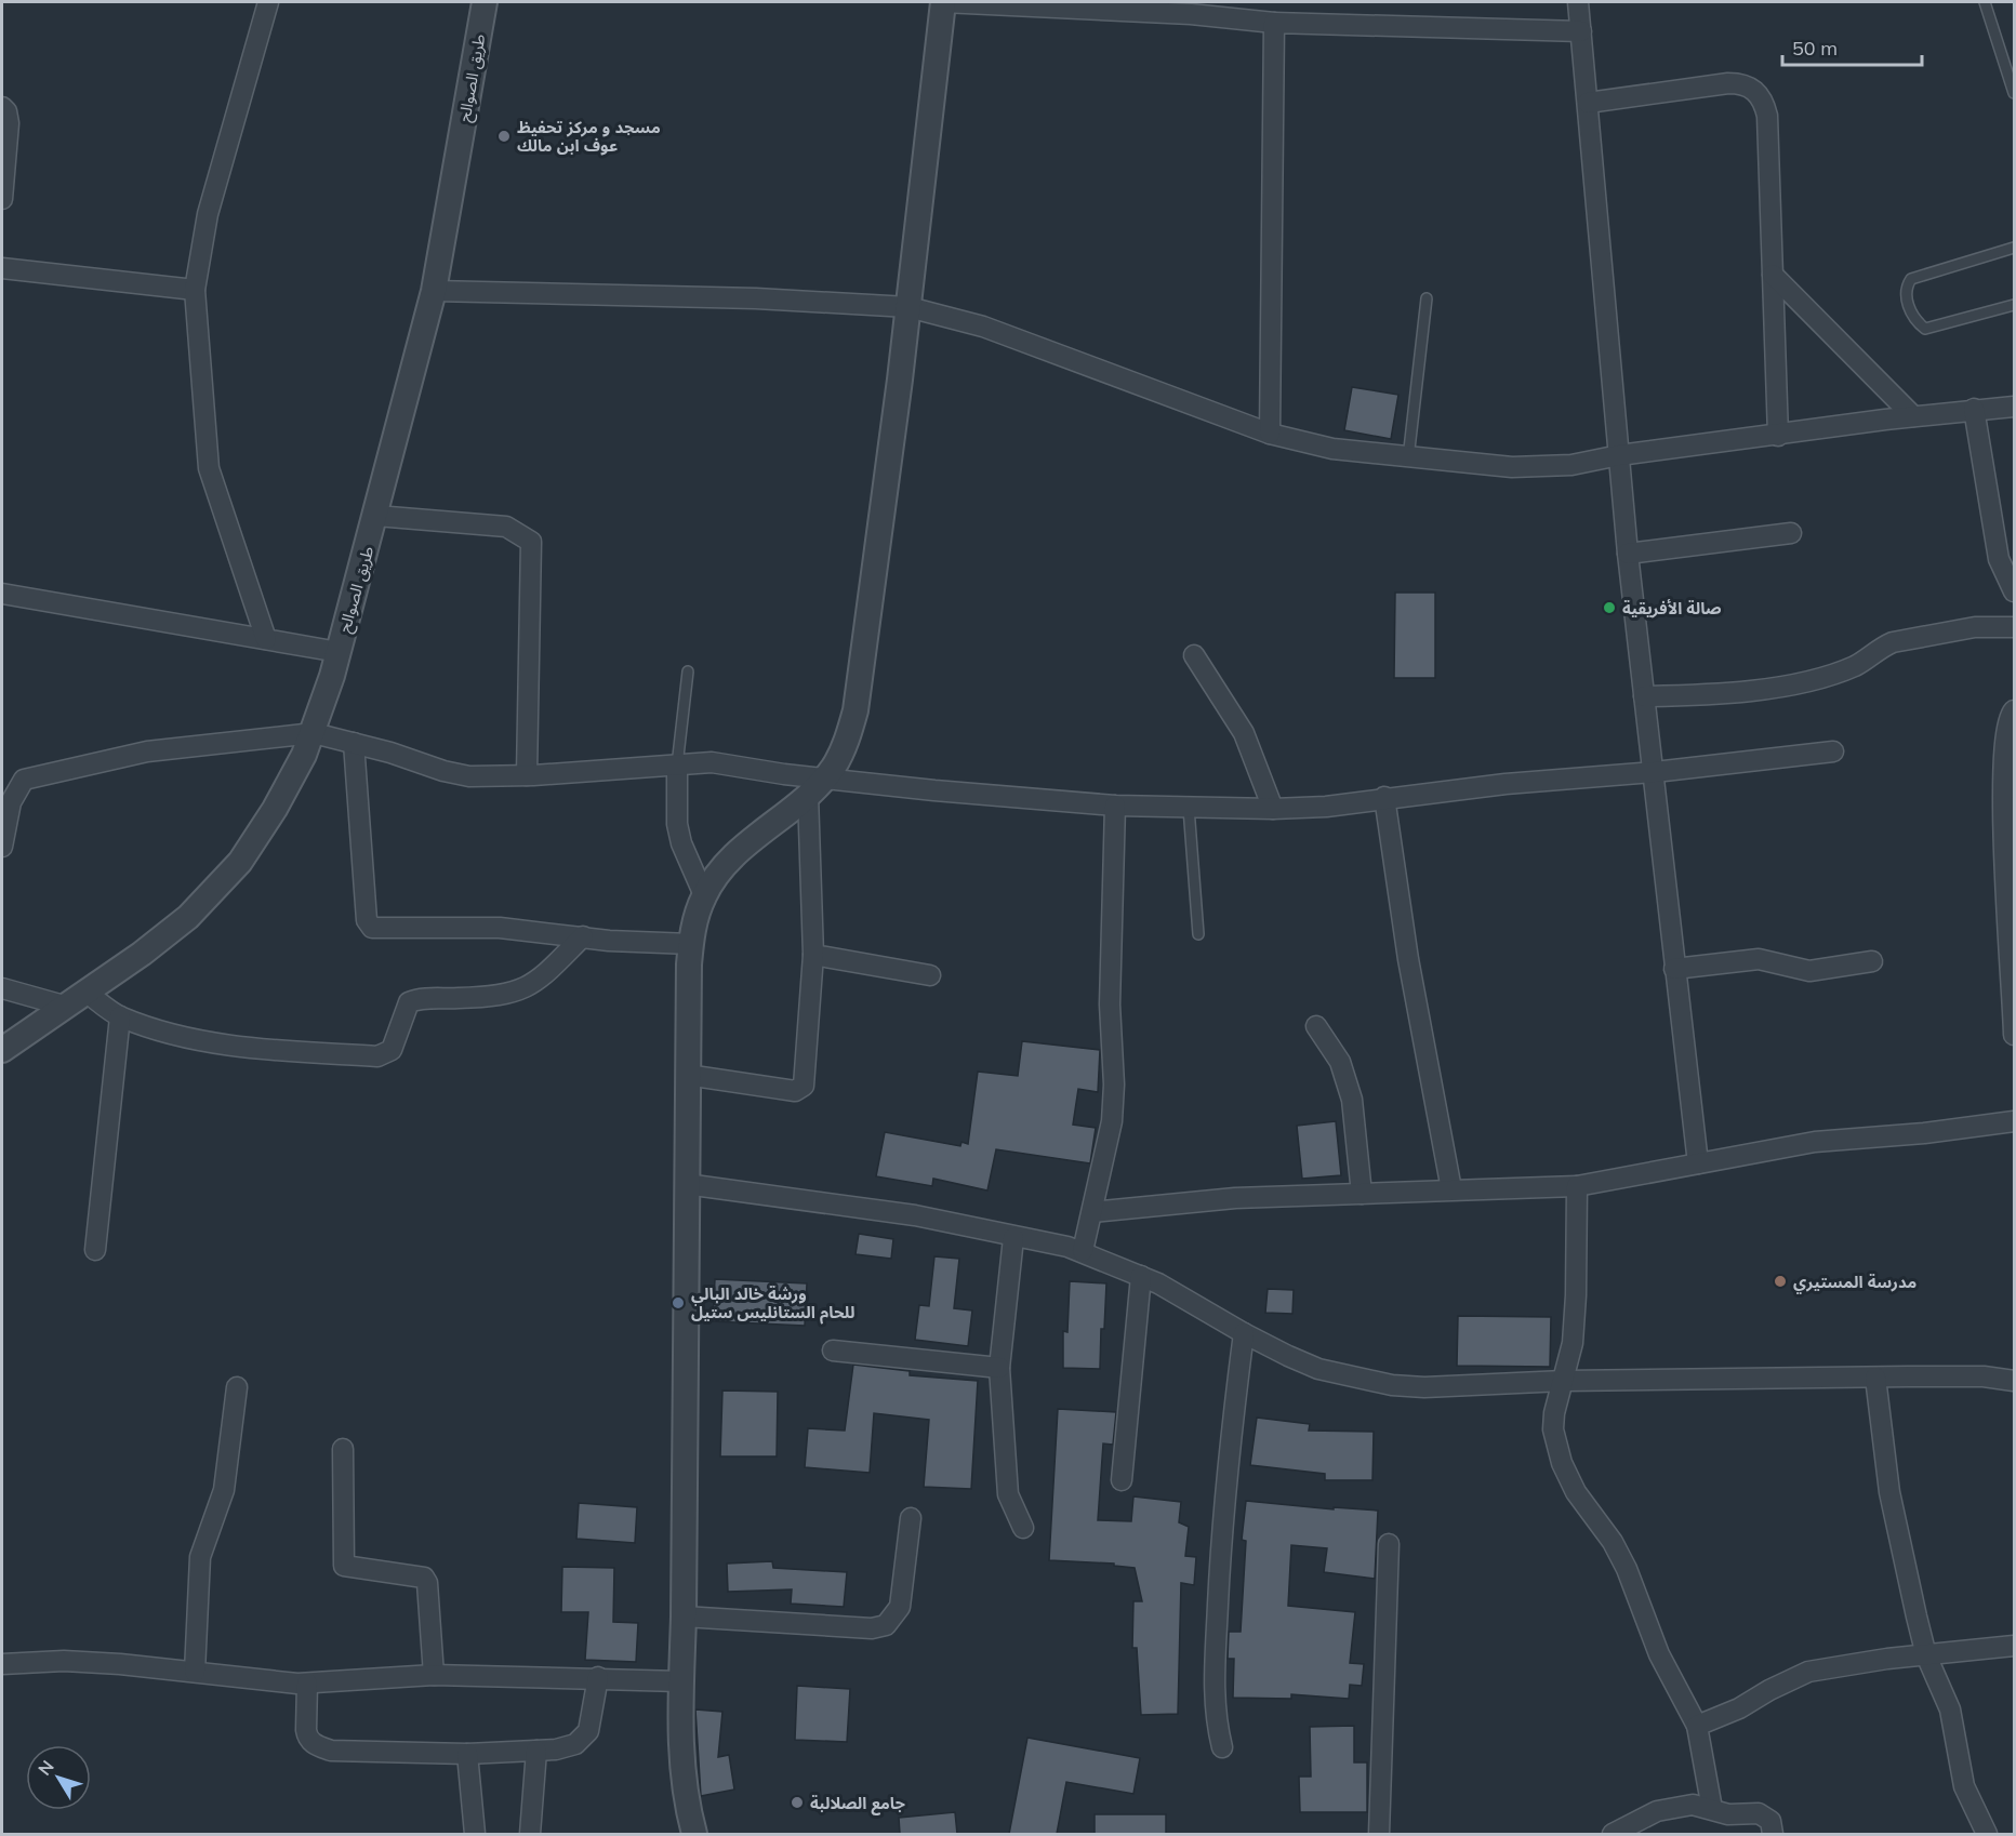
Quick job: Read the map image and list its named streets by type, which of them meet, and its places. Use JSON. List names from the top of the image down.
{
  "streets": {
    "street": ["طريق الصوالح"]
  },
  "places": [
    "مسجد و مركز تحفيظ عوف ابن مالك",
    "صالة الأفريقية",
    "مدرسة المستيري",
    "ورشة خالد البالي للحام الستانليس ستيل",
    "جامع الصلالبة"
  ],
  "scale_bar": "50 m",
  "north": "top left"
}
